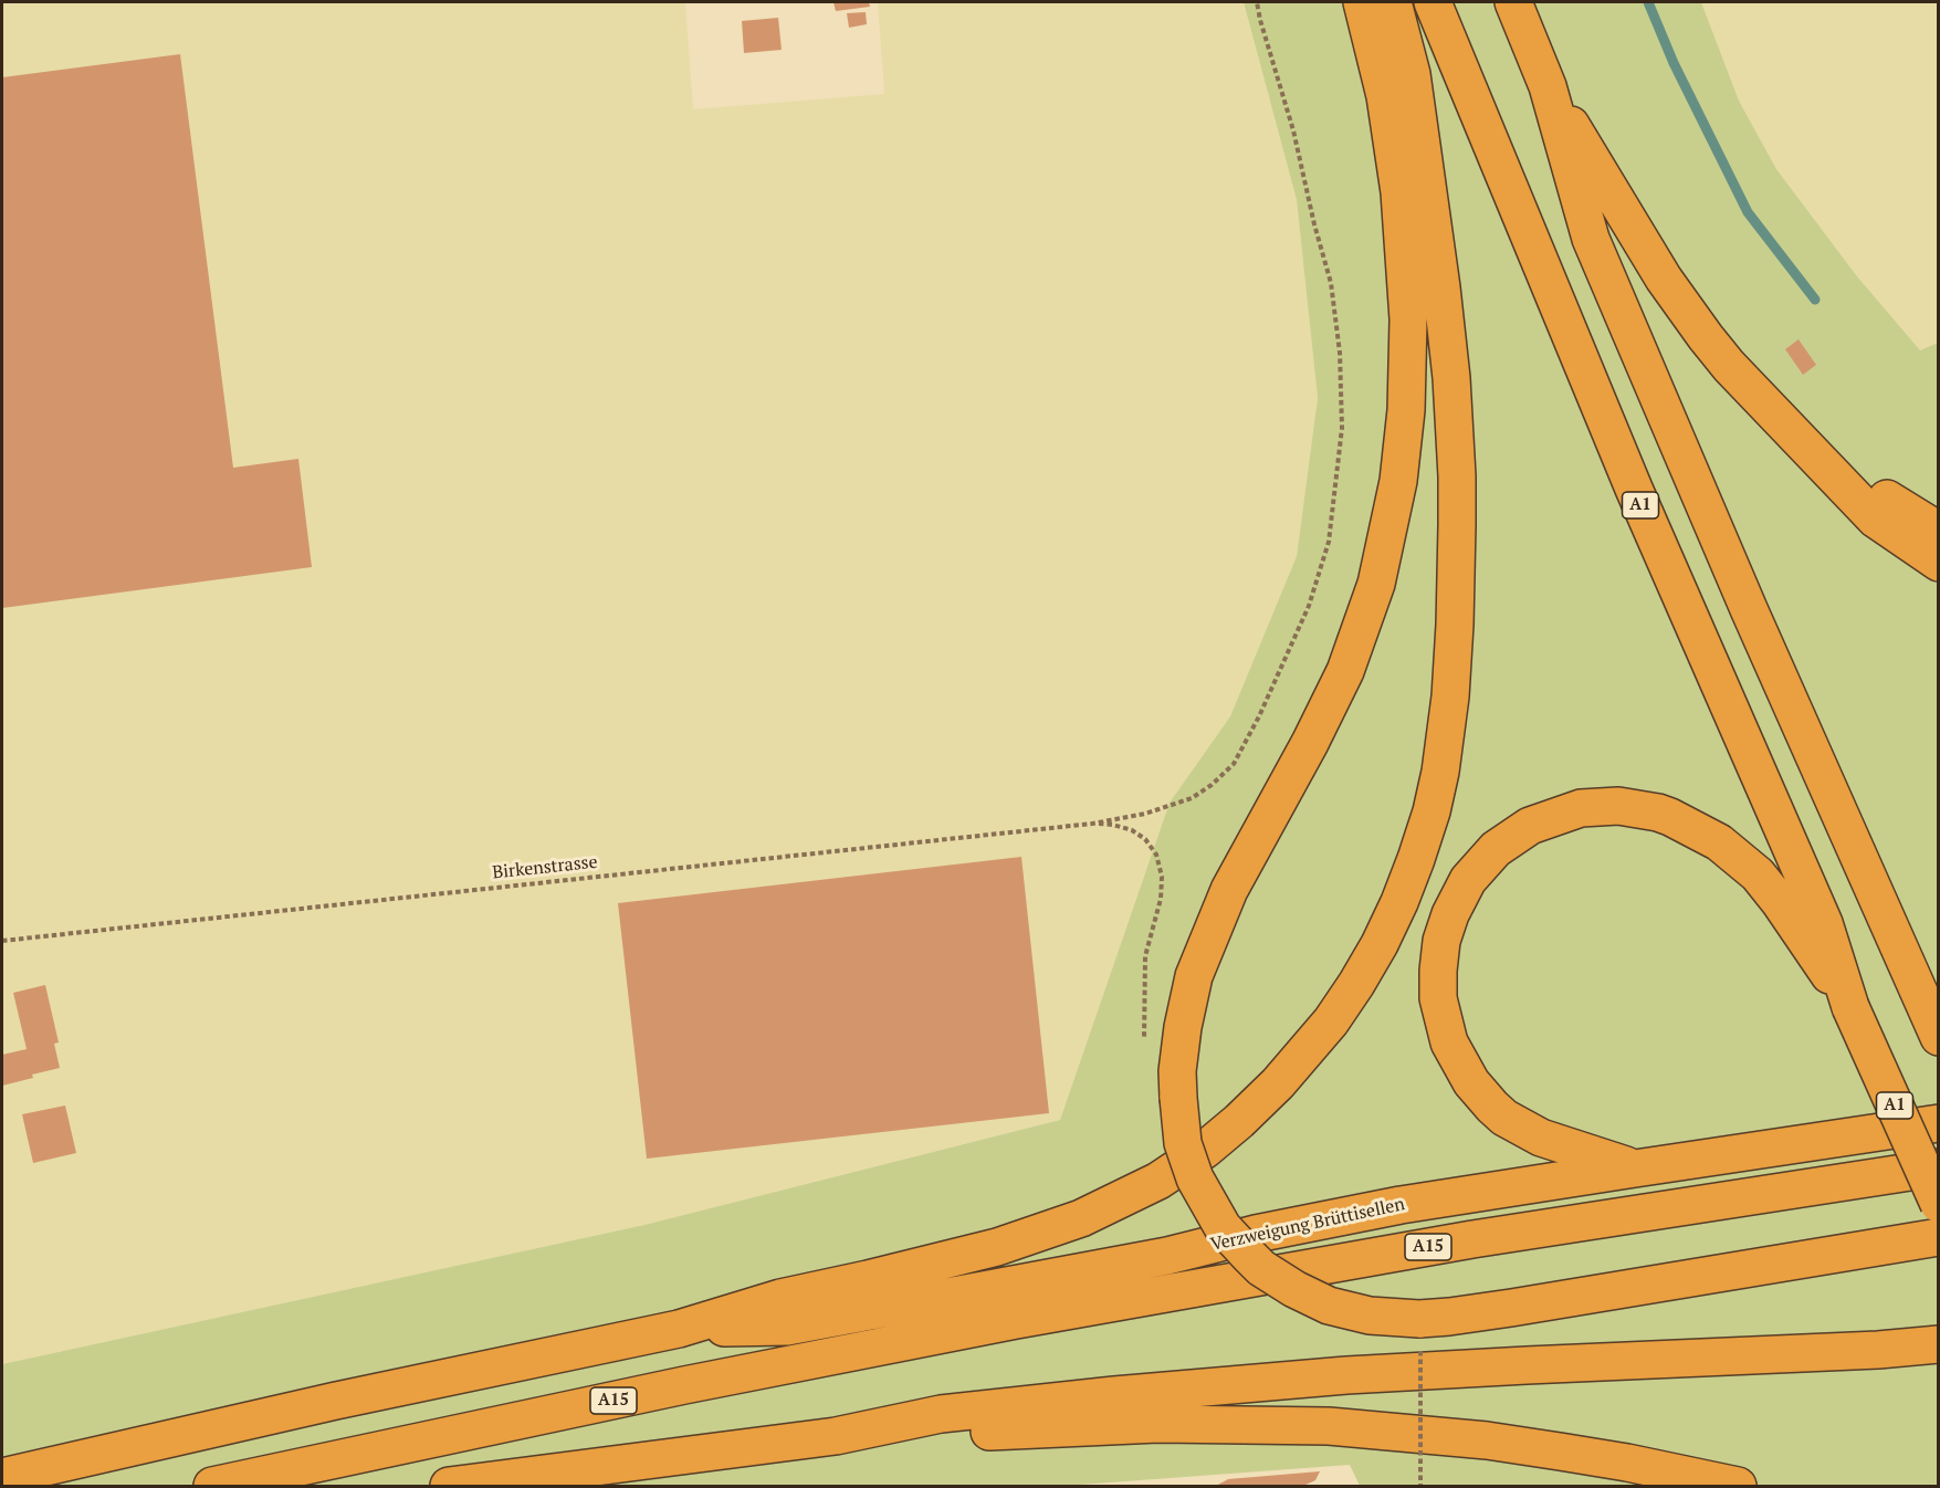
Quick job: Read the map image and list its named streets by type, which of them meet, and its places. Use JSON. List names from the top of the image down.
{
  "streets": {
    "highway": ["A1", "Verzweigung Brüttisellen", "A15"],
    "path": ["Birkenstrasse"]
  }
}
